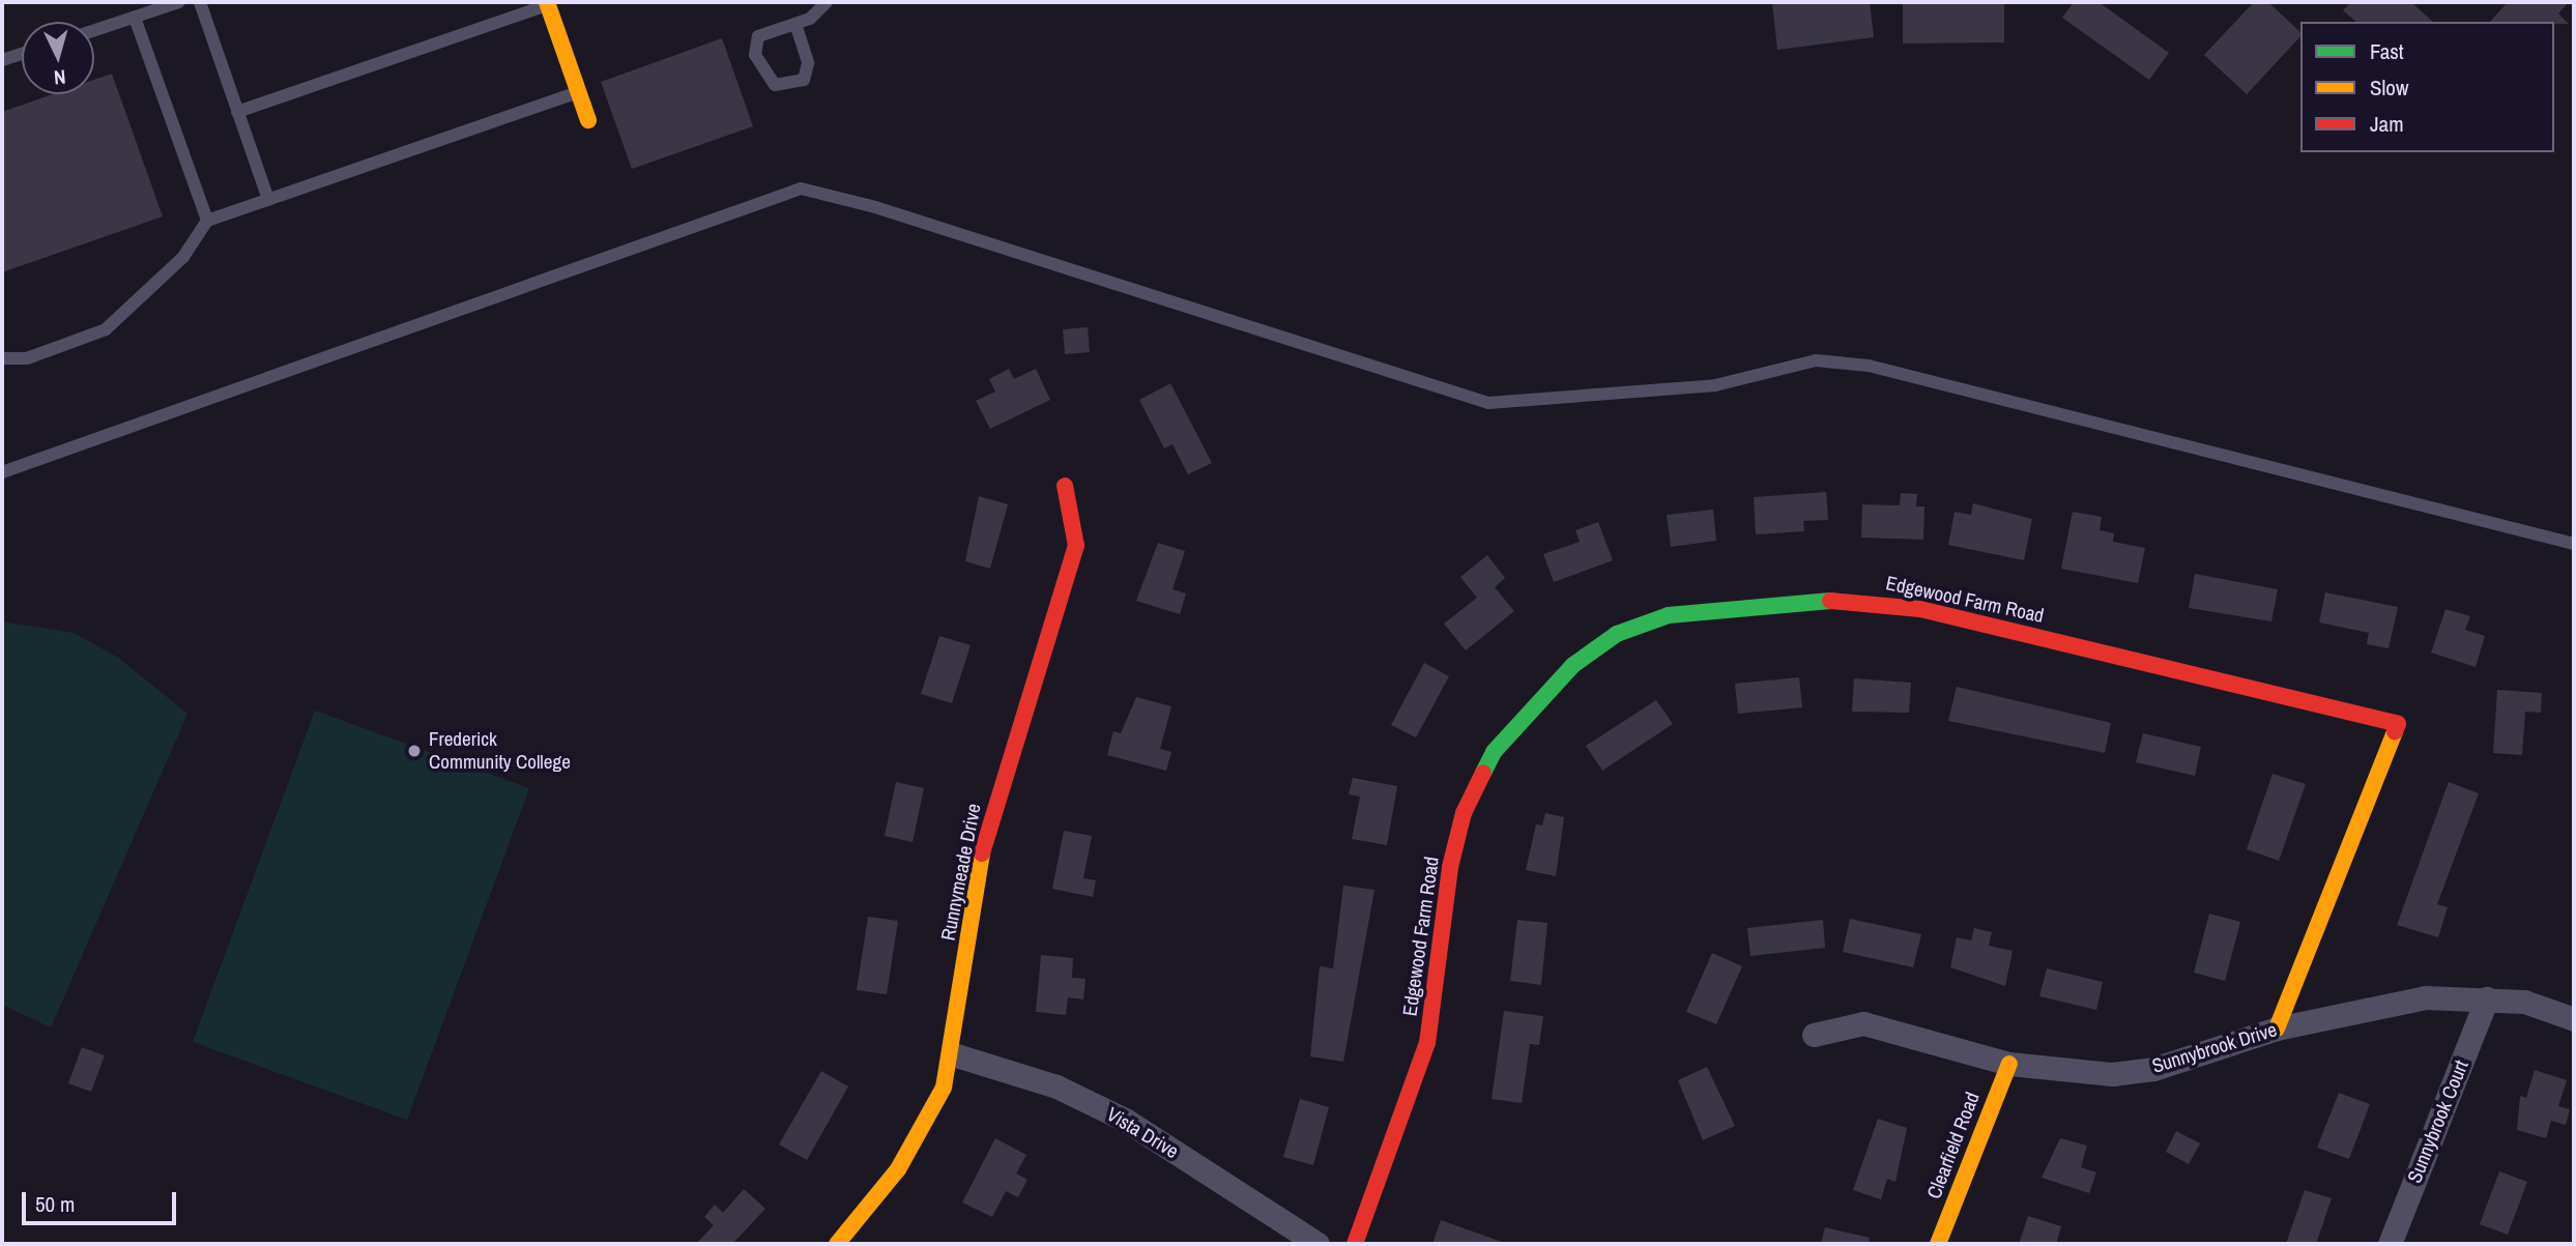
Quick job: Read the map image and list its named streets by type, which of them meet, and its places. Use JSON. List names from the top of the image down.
{
  "streets": {
    "street": [
      "Edgewood Farm Road",
      "Runnymeade Drive",
      "Sunnybrook Drive",
      "Sunnybrook Court",
      "Vista Drive",
      "Clearfield Road"
    ]
  },
  "crossings": [
    ["Edgewood Farm Road", "Sunnybrook Drive"],
    ["Runnymeade Drive", "Vista Drive"],
    ["Sunnybrook Drive", "Sunnybrook Court"],
    ["Sunnybrook Drive", "Clearfield Road"]
  ],
  "places": ["Frederick Community College"],
  "legend": ["Fast", "Slow", "Jam"],
  "scale_bar": "50 m",
  "north": "bottom"
}
